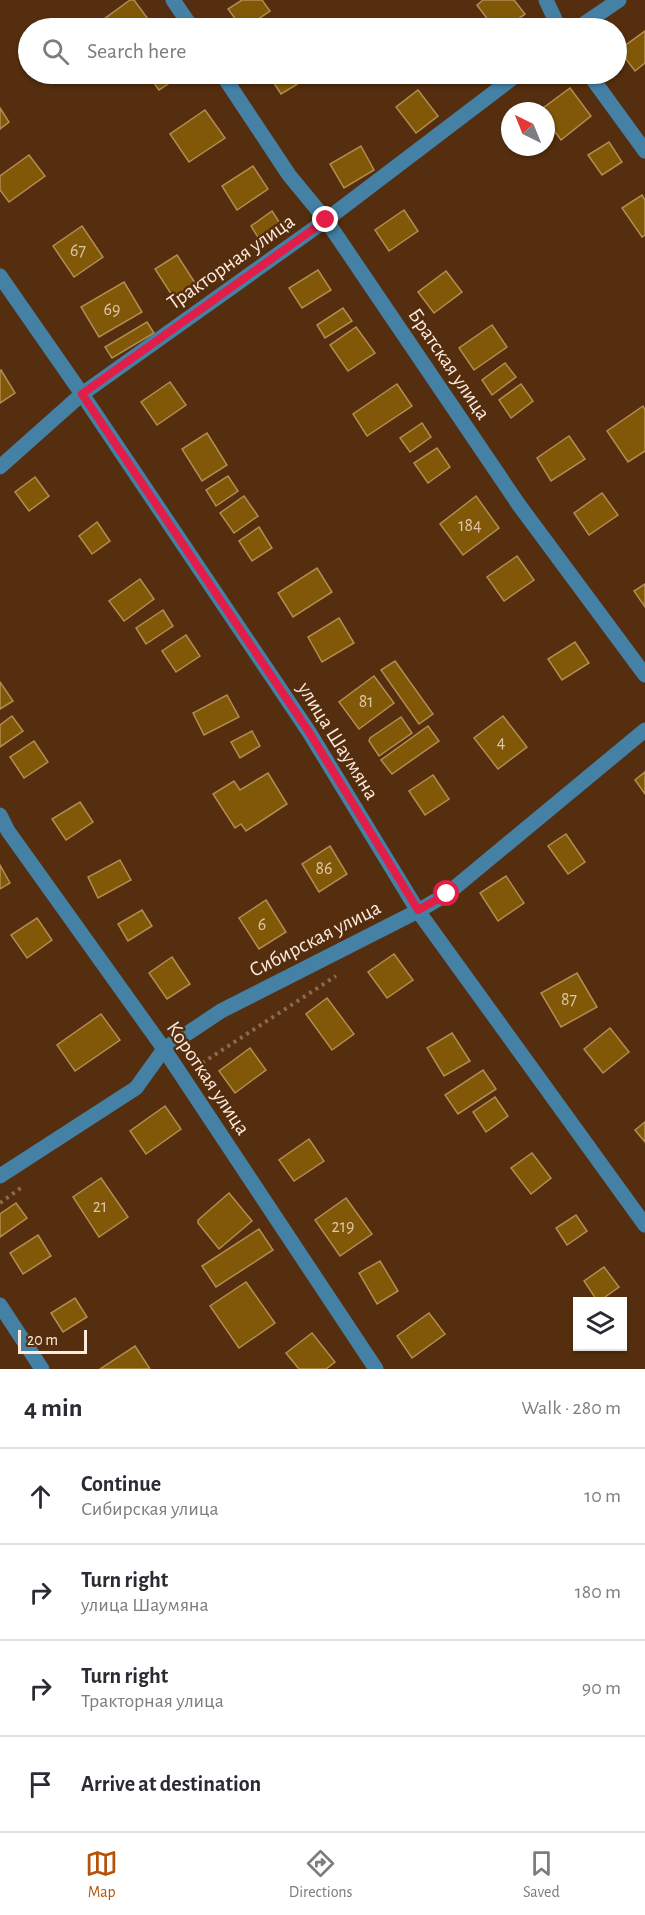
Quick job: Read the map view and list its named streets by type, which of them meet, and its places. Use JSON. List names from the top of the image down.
{
  "streets": {
    "street": [
      "Тракторная улица",
      "Братская улица",
      "улица Шаумяна",
      "Сибирская улица",
      "Короткая улица"
    ]
  },
  "crossings": [
    ["Тракторная улица", "Братская улица"],
    ["Тракторная улица", "улица Шаумяна"],
    ["улица Шаумяна", "Сибирская улица"],
    ["Сибирская улица", "Короткая улица"]
  ],
  "house_numbers": [
    "67",
    "69",
    "184",
    "81",
    "4",
    "86",
    "6",
    "87",
    "21",
    "219"
  ],
  "scale_bar": "20 m",
  "north": "top left",
  "page": {
    "search": "Search here",
    "scale": "20 m",
    "heading": ["4 min", "Walk · 280 m"],
    "list": [
      ["Continue", "Сибирская улица", "10 m"],
      ["Turn right", "улица Шаумяна", "180 m"],
      ["Turn right", "Тракторная улица", "90 m"],
      "Arrive at destination"
    ],
    "nav": ["Map", "Directions", "Saved"]
  }
}
